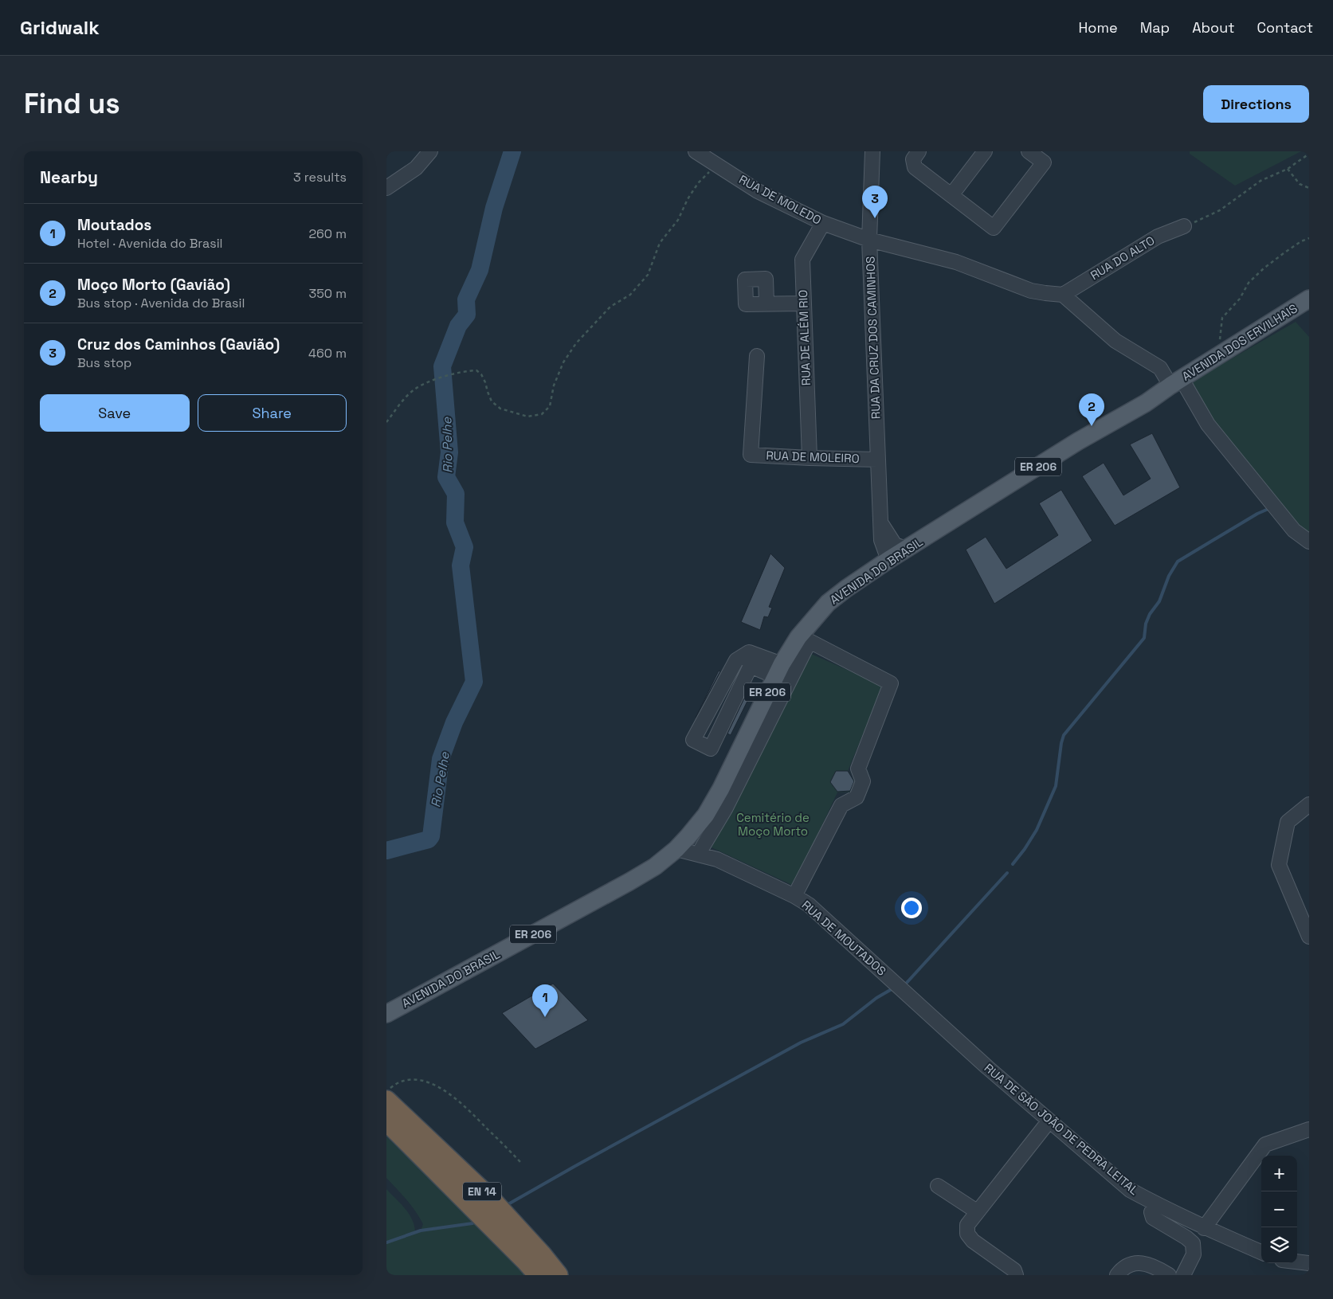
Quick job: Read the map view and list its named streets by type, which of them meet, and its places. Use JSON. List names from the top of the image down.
{
  "streets": {
    "highway": ["EN 14"],
    "main road": ["AVENIDA DOS ERVILHAIS", "ER 206", "AVENIDA DO BRASIL"],
    "street": [
      "RUA DE MOLEDO",
      "RUA DO ALTO",
      "RUA DE ALÉM RIO",
      "RUA DA CRUZ DOS CAMINHOS",
      "RUA DE MOLEIRO",
      "RUA DE MOUTADOS",
      "RUA DE SÃO JOÃO DE PEDRA LEITAL"
    ]
  },
  "crossings": [
    ["RUA DE MOLEDO", "RUA DO ALTO"],
    ["RUA DE MOLEDO", "RUA DE ALÉM RIO"],
    ["RUA DE MOLEDO", "RUA DA CRUZ DOS CAMINHOS"],
    ["RUA DE ALÉM RIO", "RUA DE MOLEIRO"],
    ["RUA DA CRUZ DOS CAMINHOS", "RUA DE MOLEIRO"],
    ["RUA DA CRUZ DOS CAMINHOS", "AVENIDA DO BRASIL"],
    ["AVENIDA DOS ERVILHAIS", "AVENIDA DO BRASIL"],
    ["AVENIDA DO BRASIL", "RUA DE MOUTADOS"],
    ["RUA DE MOUTADOS", "RUA DE SÃO JOÃO DE PEDRA LEITAL"]
  ],
  "water": ["Rio Pelhe"],
  "parks": ["Cemitério de Moço Morto"],
  "page": {
    "header": "Gridwalk",
    "nav": [
      "Home",
      "Map",
      "About",
      "Contact"
    ],
    "buttons": [
      "Directions",
      ["Save", "Share"]
    ],
    "title": "Find us",
    "heading": ["Nearby", "3 results"],
    "pins": ["3", "2", "1"],
    "list": [
      {
        "mark": "1",
        "name": "Moutados",
        "note": "Hotel · Avenida do Brasil",
        "value": "260 m"
      },
      {
        "mark": "2",
        "name": "Moço Morto (Gavião)",
        "note": "Bus stop · Avenida do Brasil",
        "value": "350 m"
      },
      {
        "mark": "3",
        "name": "Cruz dos Caminhos (Gavião)",
        "note": "Bus stop",
        "value": "460 m"
      }
    ],
    "map_buttons": ["+", "−"]
  }
}
